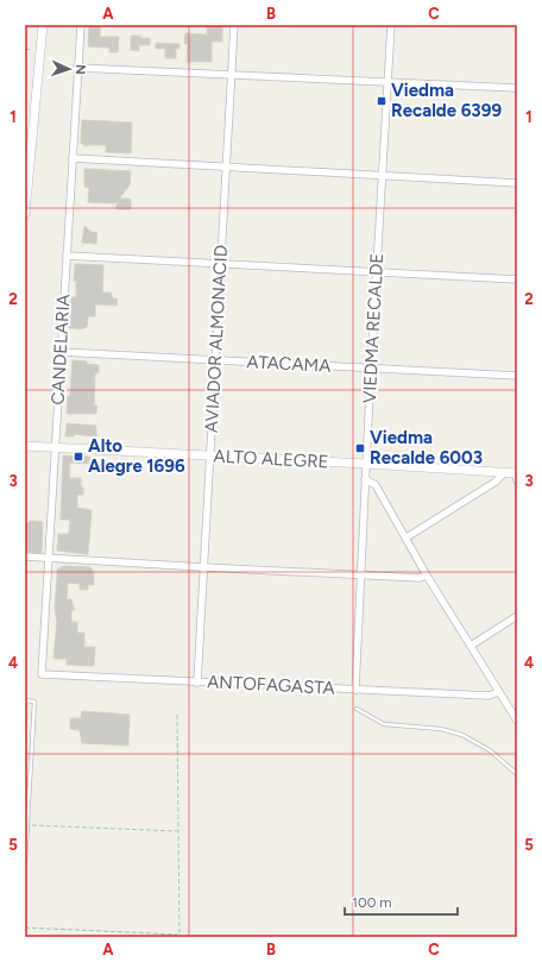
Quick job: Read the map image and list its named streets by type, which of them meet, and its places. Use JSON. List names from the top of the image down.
{
  "streets": {
    "main road": ["ALTO ALEGRE"],
    "street": [
      "VIEDMA RECALDE",
      "AVIADOR ALMONACID",
      "CANDELARIA",
      "ATACAMA",
      "ANTOFAGASTA"
    ]
  },
  "crossings": [
    ["VIEDMA RECALDE", "ATACAMA"],
    ["VIEDMA RECALDE", "ALTO ALEGRE"],
    ["VIEDMA RECALDE", "ANTOFAGASTA"],
    ["AVIADOR ALMONACID", "ATACAMA"],
    ["AVIADOR ALMONACID", "ALTO ALEGRE"],
    ["AVIADOR ALMONACID", "ANTOFAGASTA"],
    ["CANDELARIA", "ATACAMA"],
    ["CANDELARIA", "ALTO ALEGRE"],
    ["CANDELARIA", "ANTOFAGASTA"]
  ],
  "places": {
    "transit": ["Viedma Recalde 6399", "Viedma Recalde 6003", "Alto Alegre 1696"]
  },
  "scale_bar": "100 m",
  "north": "right",
  "grid": {
    "columns": ["A", "B", "C"],
    "rows": [
      "1",
      "2",
      "3",
      "4",
      "5"
    ]
  }
}
